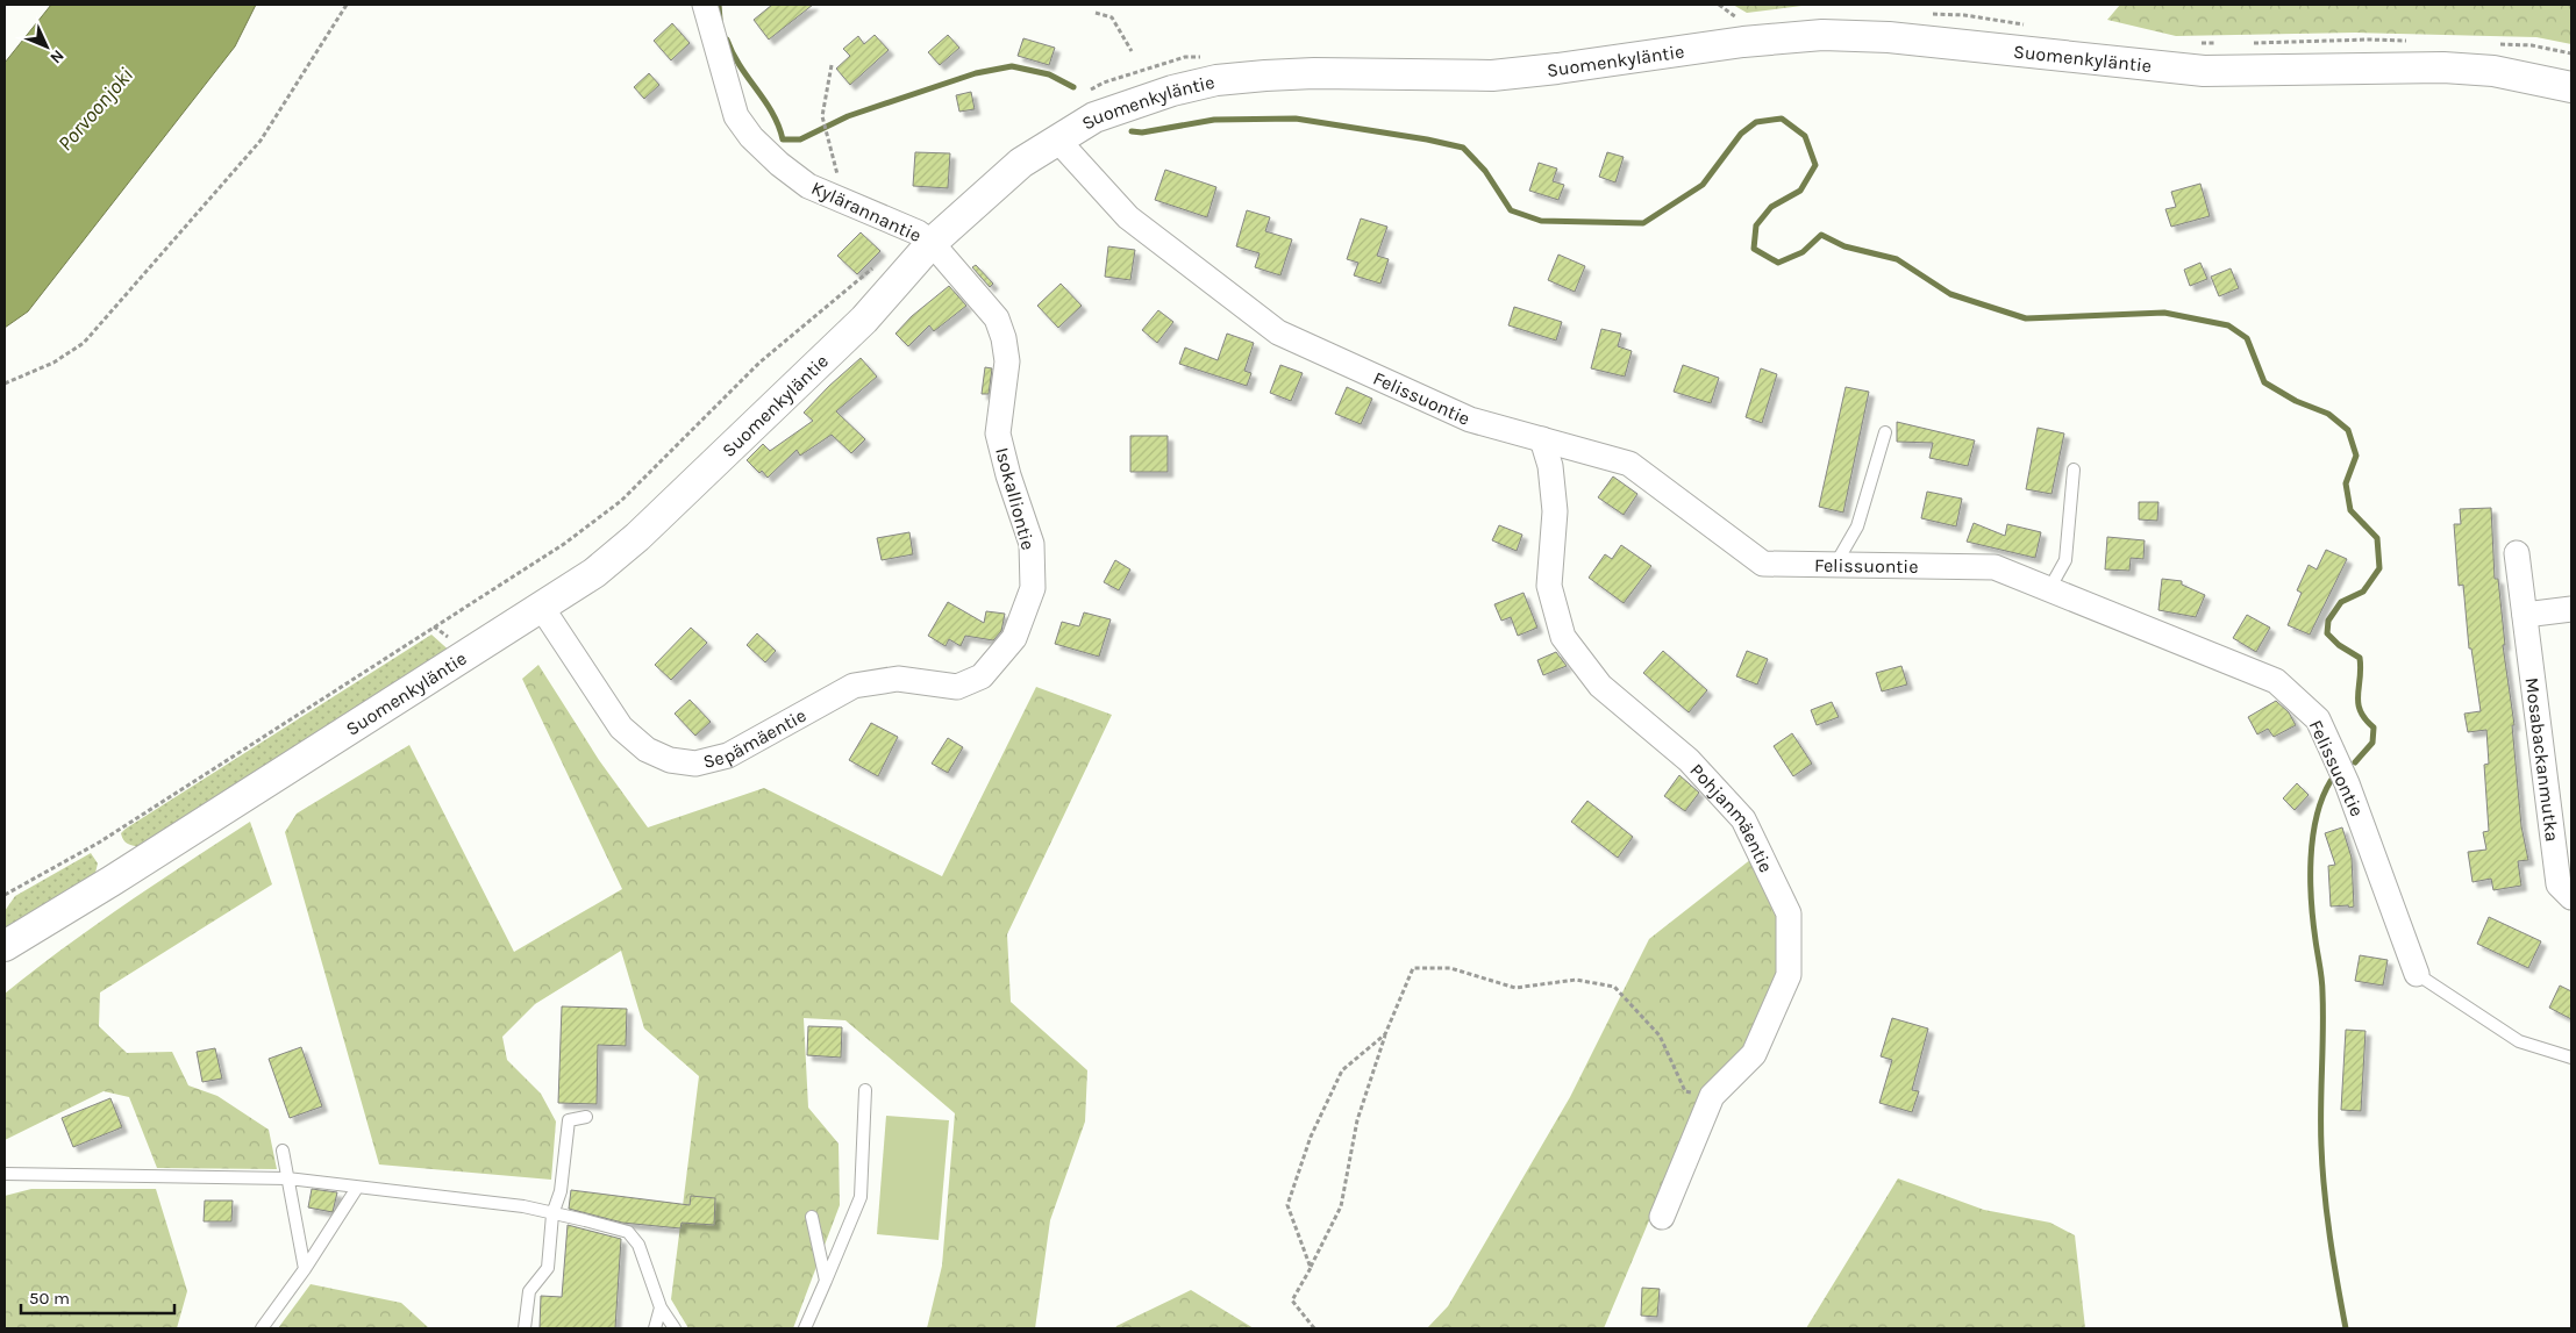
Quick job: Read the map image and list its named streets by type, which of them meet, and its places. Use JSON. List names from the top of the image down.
{
  "streets": {
    "street": [
      "Suomenkyläntie",
      "Kylärannantie",
      "Felissuontie",
      "Isokalliontie",
      "Sepämäentie",
      "Mosabackanmutka",
      "Pohjanmäentie"
    ]
  },
  "crossings": [
    ["Suomenkyläntie", "Kylärannantie"],
    ["Suomenkyläntie", "Felissuontie"],
    ["Suomenkyläntie", "Isokalliontie"],
    ["Suomenkyläntie", "Sepämäentie"],
    ["Kylärannantie", "Isokalliontie"],
    ["Felissuontie", "Pohjanmäentie"],
    ["Isokalliontie", "Sepämäentie"]
  ],
  "water": ["Porvoonjoki"],
  "scale_bar": "50 m",
  "north": "bottom right"
}
